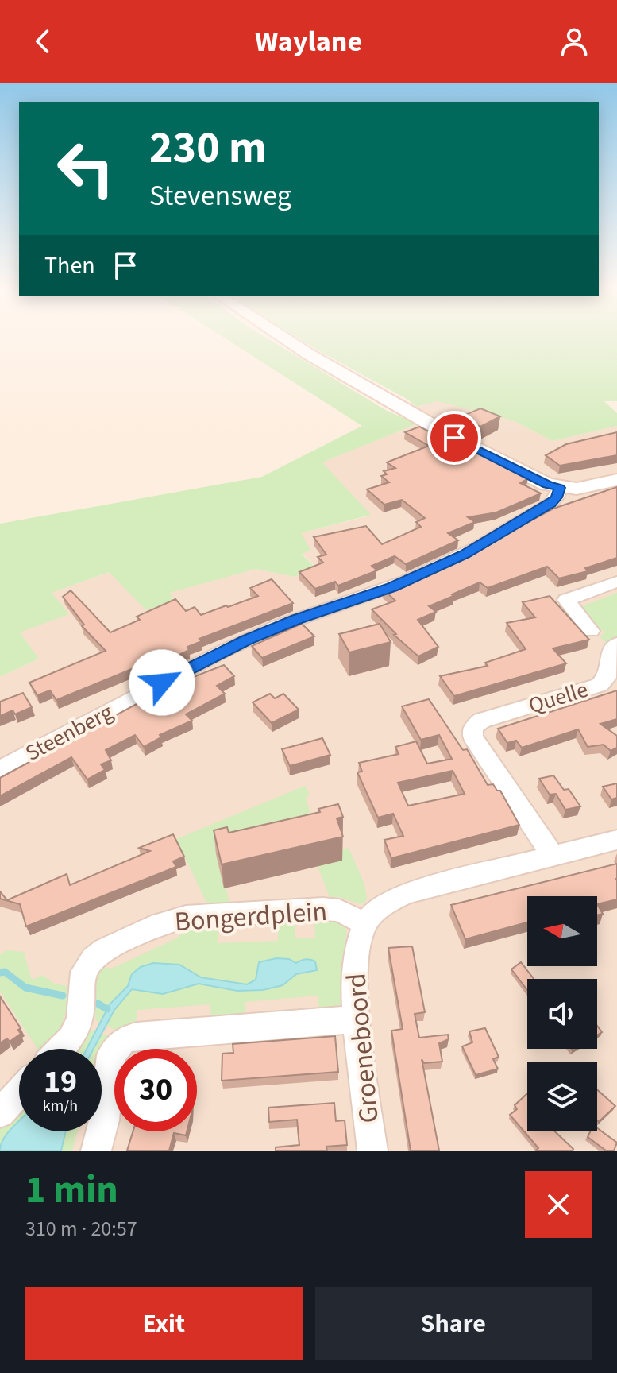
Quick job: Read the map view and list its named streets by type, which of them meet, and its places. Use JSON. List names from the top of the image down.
{
  "streets": {
    "street": [
      "Quelle",
      "Steenberg",
      "Bongerdplein",
      "Groeneboord"
    ]
  },
  "crossings": [
    ["Quelle", "Groeneboord"],
    ["Bongerdplein", "Groeneboord"]
  ],
  "north": "left",
  "page": {
    "header": "Waylane",
    "turn": ["230 m", "Stevensweg"],
    "then": "Then",
    "speed": "19 km/h",
    "limit": "30",
    "heading": ["1 min", "310 m · 20:57"],
    "buttons": ["Exit", "Share"]
  }
}
